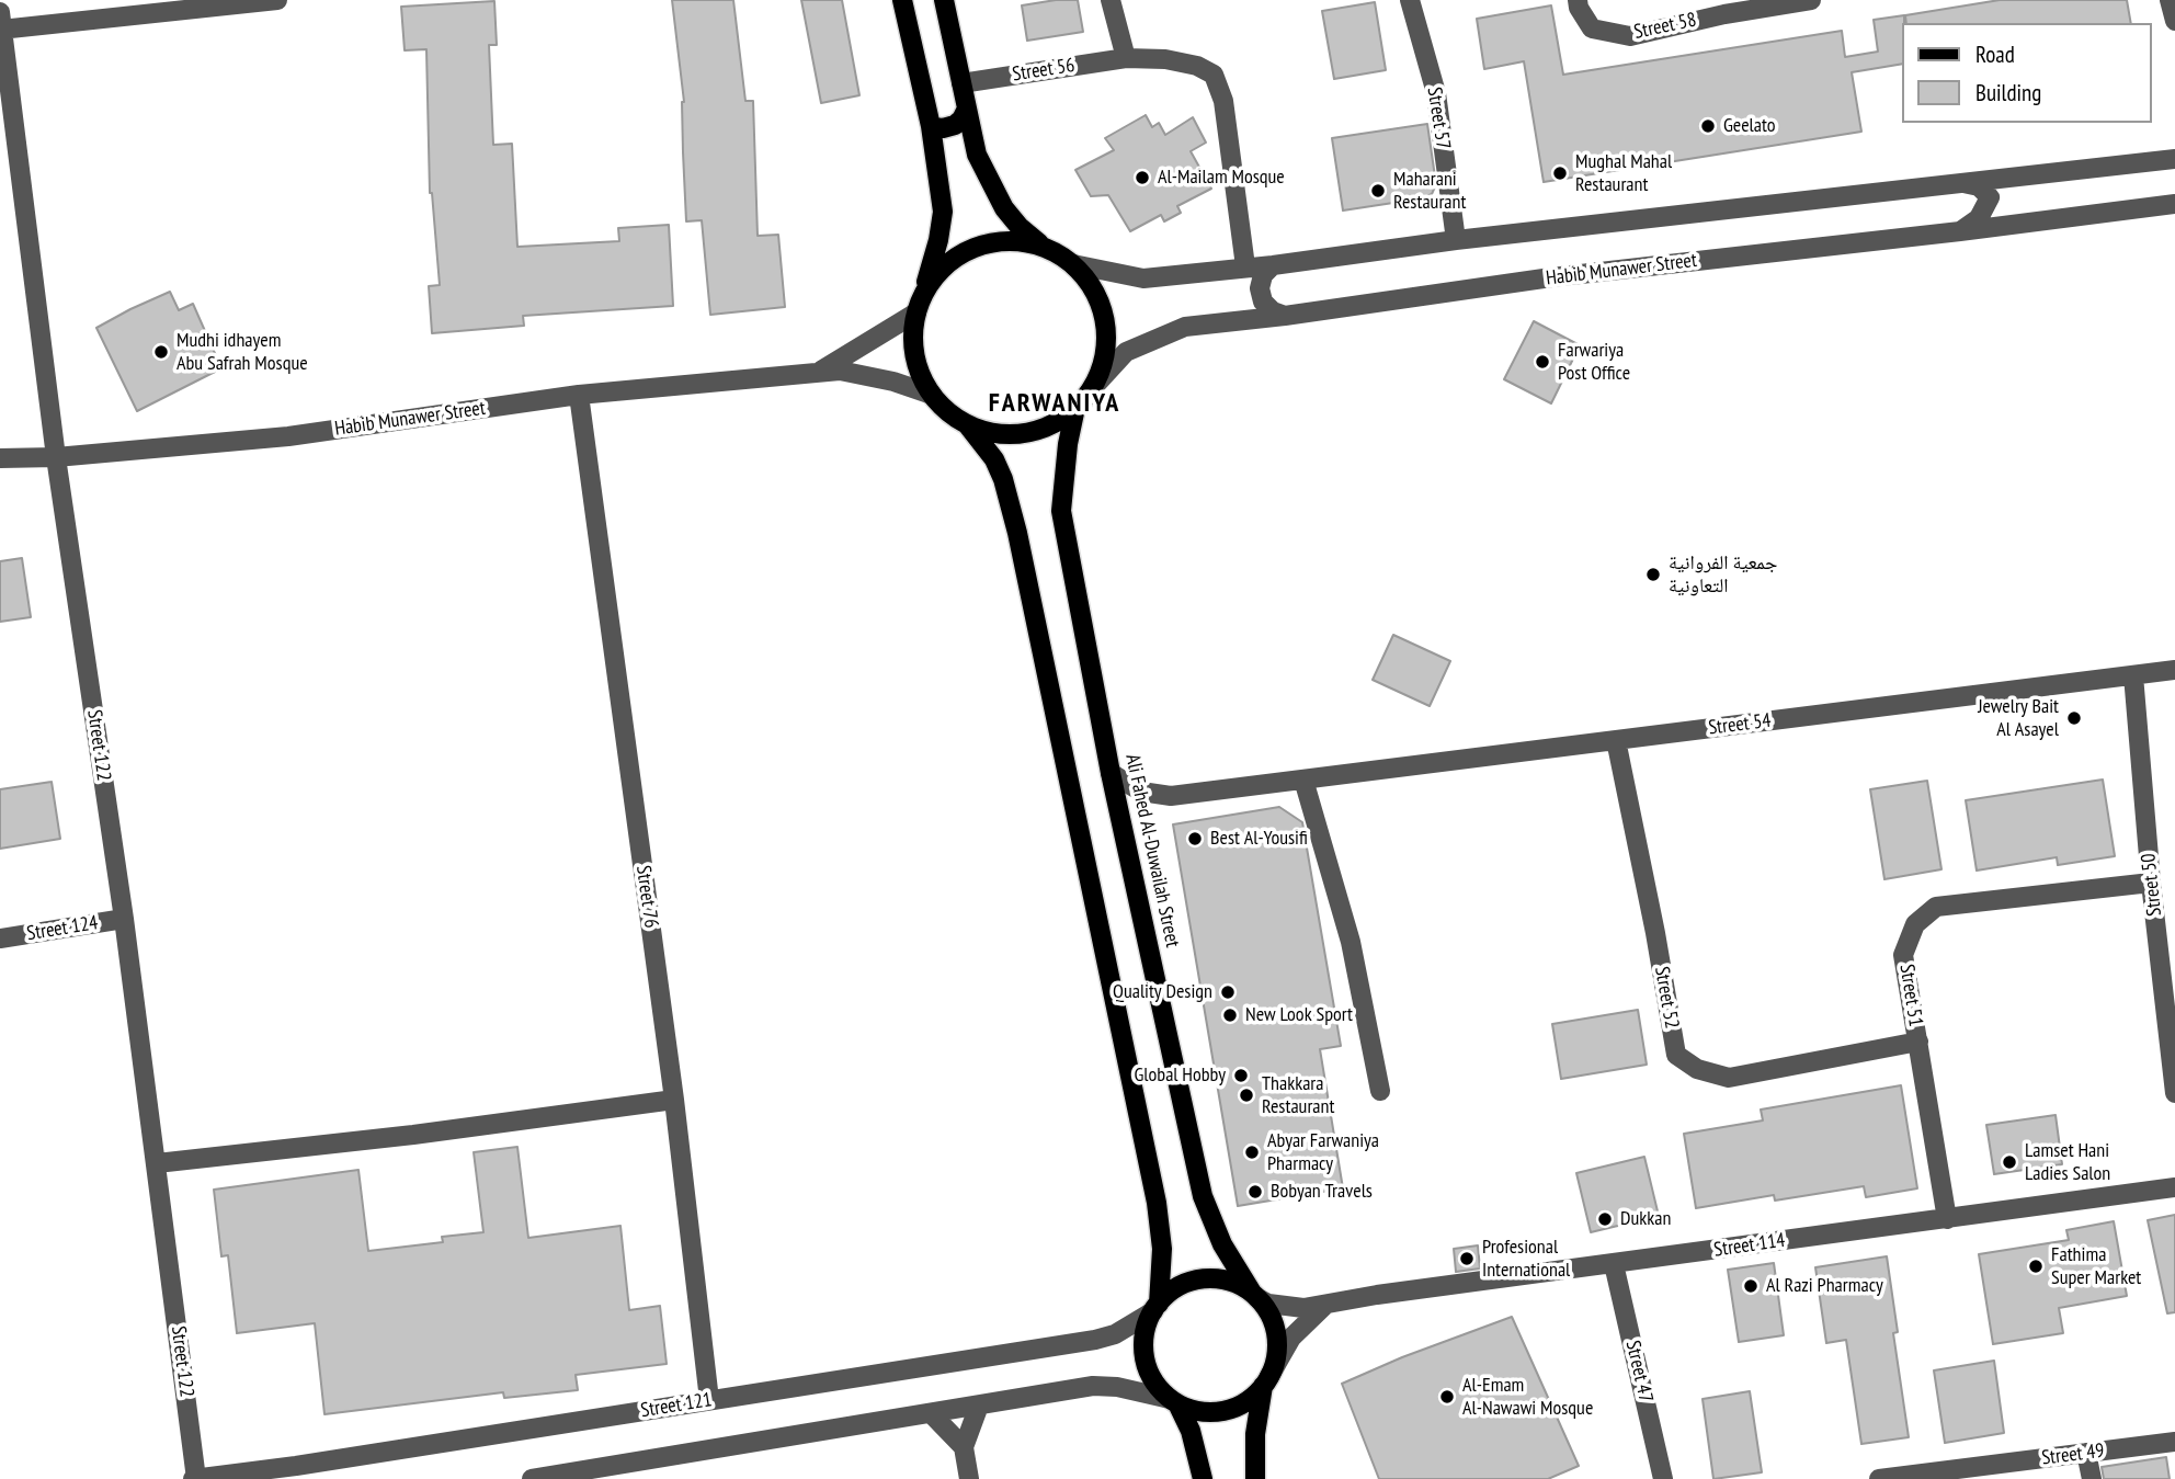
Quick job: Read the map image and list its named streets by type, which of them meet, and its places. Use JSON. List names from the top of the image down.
{
  "streets": {
    "main road": ["Ali Fahed Al-Duwailah Street"],
    "street": [
      "Street 58",
      "Street 56",
      "Street 57",
      "Habib Munawer Street",
      "Street 54",
      "Street 122",
      "Street 50",
      "Street 76",
      "Street 124",
      "Street 51",
      "Street 52",
      "Street 114",
      "Street 47",
      "Street 121",
      "Street 49"
    ]
  },
  "crossings": [
    ["Habib Munawer Street", "Street 122"],
    ["Habib Munawer Street", "Ali Fahed Al-Duwailah Street"],
    ["Habib Munawer Street", "Street 76"],
    ["Street 54", "Ali Fahed Al-Duwailah Street"],
    ["Street 54", "Street 50"],
    ["Street 54", "Street 52"],
    ["Street 122", "Street 124"],
    ["Street 122", "Street 121"],
    ["Ali Fahed Al-Duwailah Street", "Street 114"],
    ["Ali Fahed Al-Duwailah Street", "Street 121"],
    ["Street 50", "Street 51"],
    ["Street 76", "Street 121"],
    ["Street 51", "Street 52"],
    ["Street 51", "Street 114"],
    ["Street 114", "Street 47"],
    ["Street 114", "Street 121"]
  ],
  "districts": ["FARWANIYA"],
  "places": [
    "Geelato",
    "Mughal Mahal Restaurant",
    "Al-Mailam Mosque",
    "Maharani Restaurant",
    "Mudhi idhayem Abu Safrah Mosque",
    "Farwariya Post Office",
    "جمعية الفروانية التعاونية",
    "Jewelry Bait Al Asayel",
    "Best Al-Yousifi",
    "Quality Design",
    "New Look Sport",
    "Global Hobby",
    "Thakkara Restaurant",
    "Abyar Farwaniya Pharmacy",
    "Lamset Hani Ladies Salon",
    "Bobyan Travels",
    "Dukkan",
    "Profesional International",
    "Fathima Super Market",
    "Al Razi Pharmacy",
    "Al-Emam Al-Nawawi Mosque"
  ],
  "legend": ["Road", "Building"]
}
